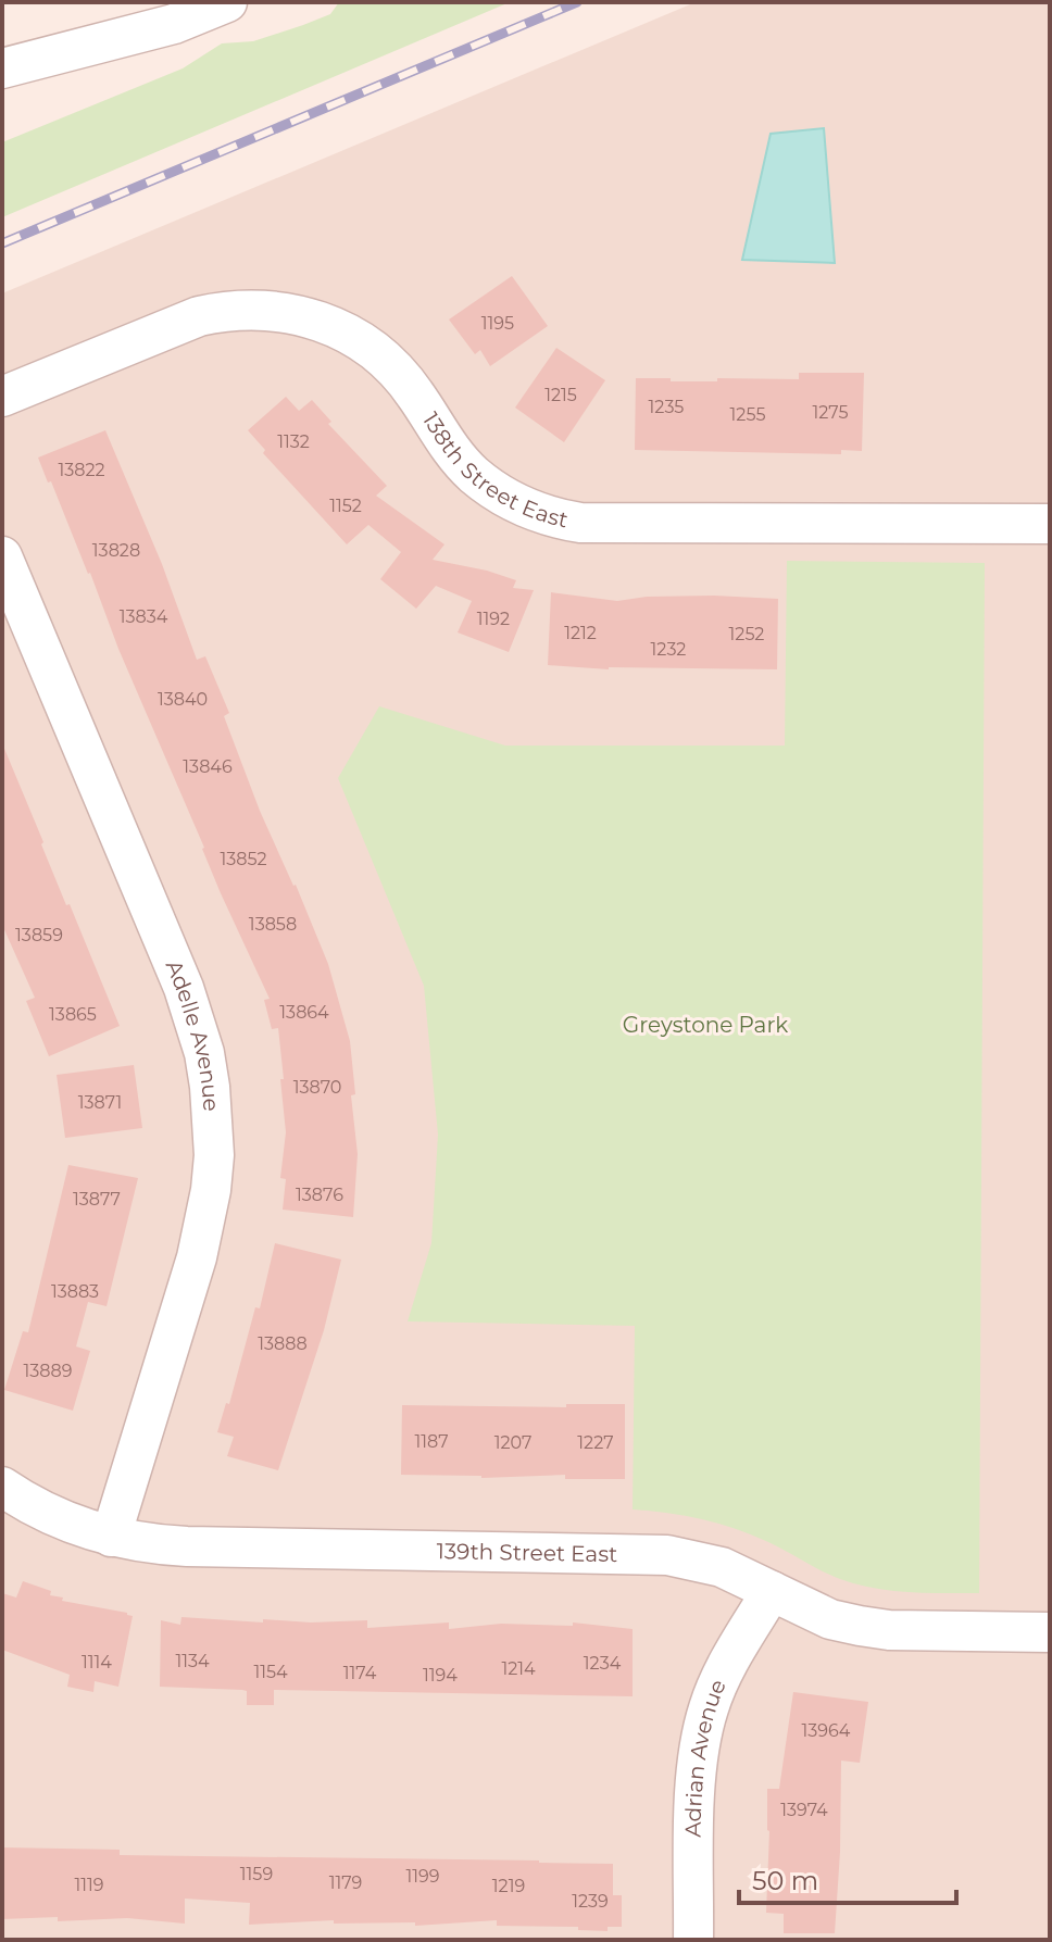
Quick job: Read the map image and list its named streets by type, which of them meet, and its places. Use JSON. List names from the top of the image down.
{
  "streets": {
    "street": [
      "138th Street East",
      "Adelle Avenue",
      "139th Street East",
      "Adrian Avenue"
    ]
  },
  "crossings": [
    ["Adelle Avenue", "139th Street East"],
    ["139th Street East", "Adrian Avenue"]
  ],
  "parks": ["Greystone Park"],
  "house_numbers": [
    "1195",
    "1215",
    "1235",
    "1275",
    "1255",
    "1132",
    "13822",
    "1152",
    "13828",
    "13834",
    "1192",
    "1212",
    "1252",
    "1232",
    "13840",
    "13846",
    "13852",
    "13858",
    "13859",
    "13864",
    "13865",
    "13870",
    "13871",
    "13876",
    "13877",
    "13883",
    "13888",
    "13889",
    "1187",
    "1207",
    "1227",
    "1134",
    "1114",
    "1234",
    "1214",
    "1154",
    "1174",
    "1194",
    "13964",
    "13974",
    "1159",
    "1199",
    "1179",
    "1119",
    "1219",
    "1239"
  ],
  "scale_bar": "50 m"
}
